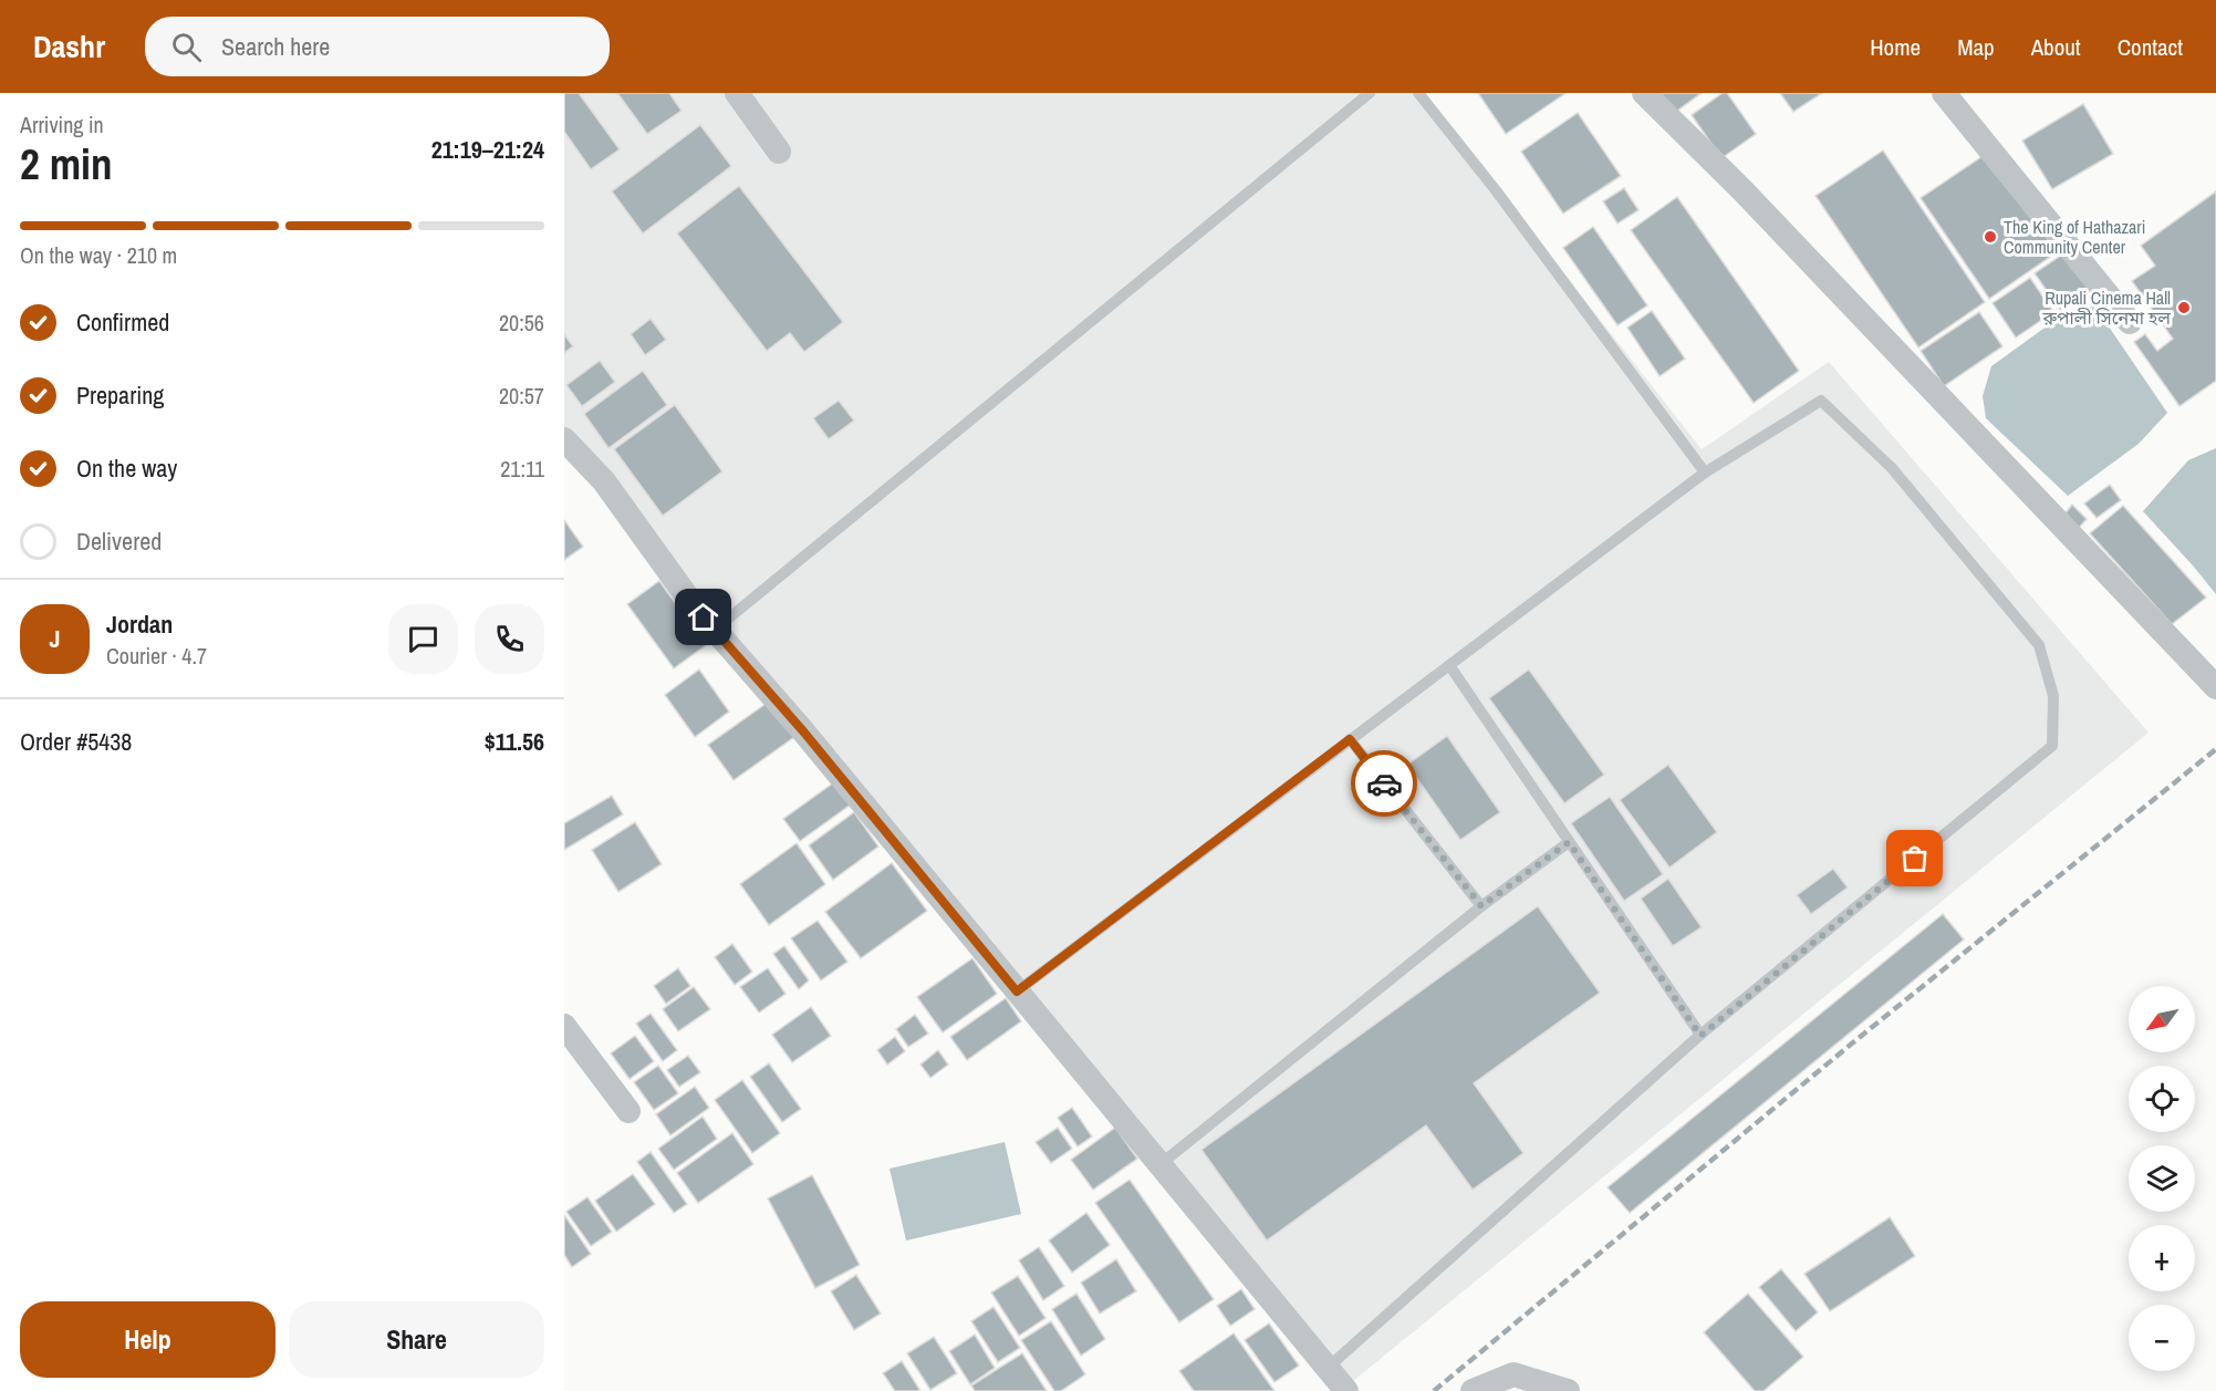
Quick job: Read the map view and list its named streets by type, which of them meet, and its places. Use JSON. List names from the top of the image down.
{
  "places": ["The King of Hathazari Community Center", "Rupali Cinema Hall রুপালী সিনেমা হল"],
  "north": "bottom left",
  "page": {
    "header": "Dashr",
    "search": "Search here",
    "nav": [
      "Home",
      "Map",
      "About",
      "Contact"
    ],
    "heading": ["2 min", "Arriving in", "21:19–21:24"],
    "panel": [
      "Jordan",
      "Courier · 4.7",
      "Order #5438",
      "$11.56"
    ],
    "bar": "On the way · 210 m",
    "list": [
      ["Confirmed", "20:56"],
      ["Preparing", "20:57"],
      ["On the way", "21:11"],
      "Delivered"
    ],
    "round": "J",
    "map_buttons": ["+", "−"],
    "buttons": ["Help", "Share"]
  }
}
